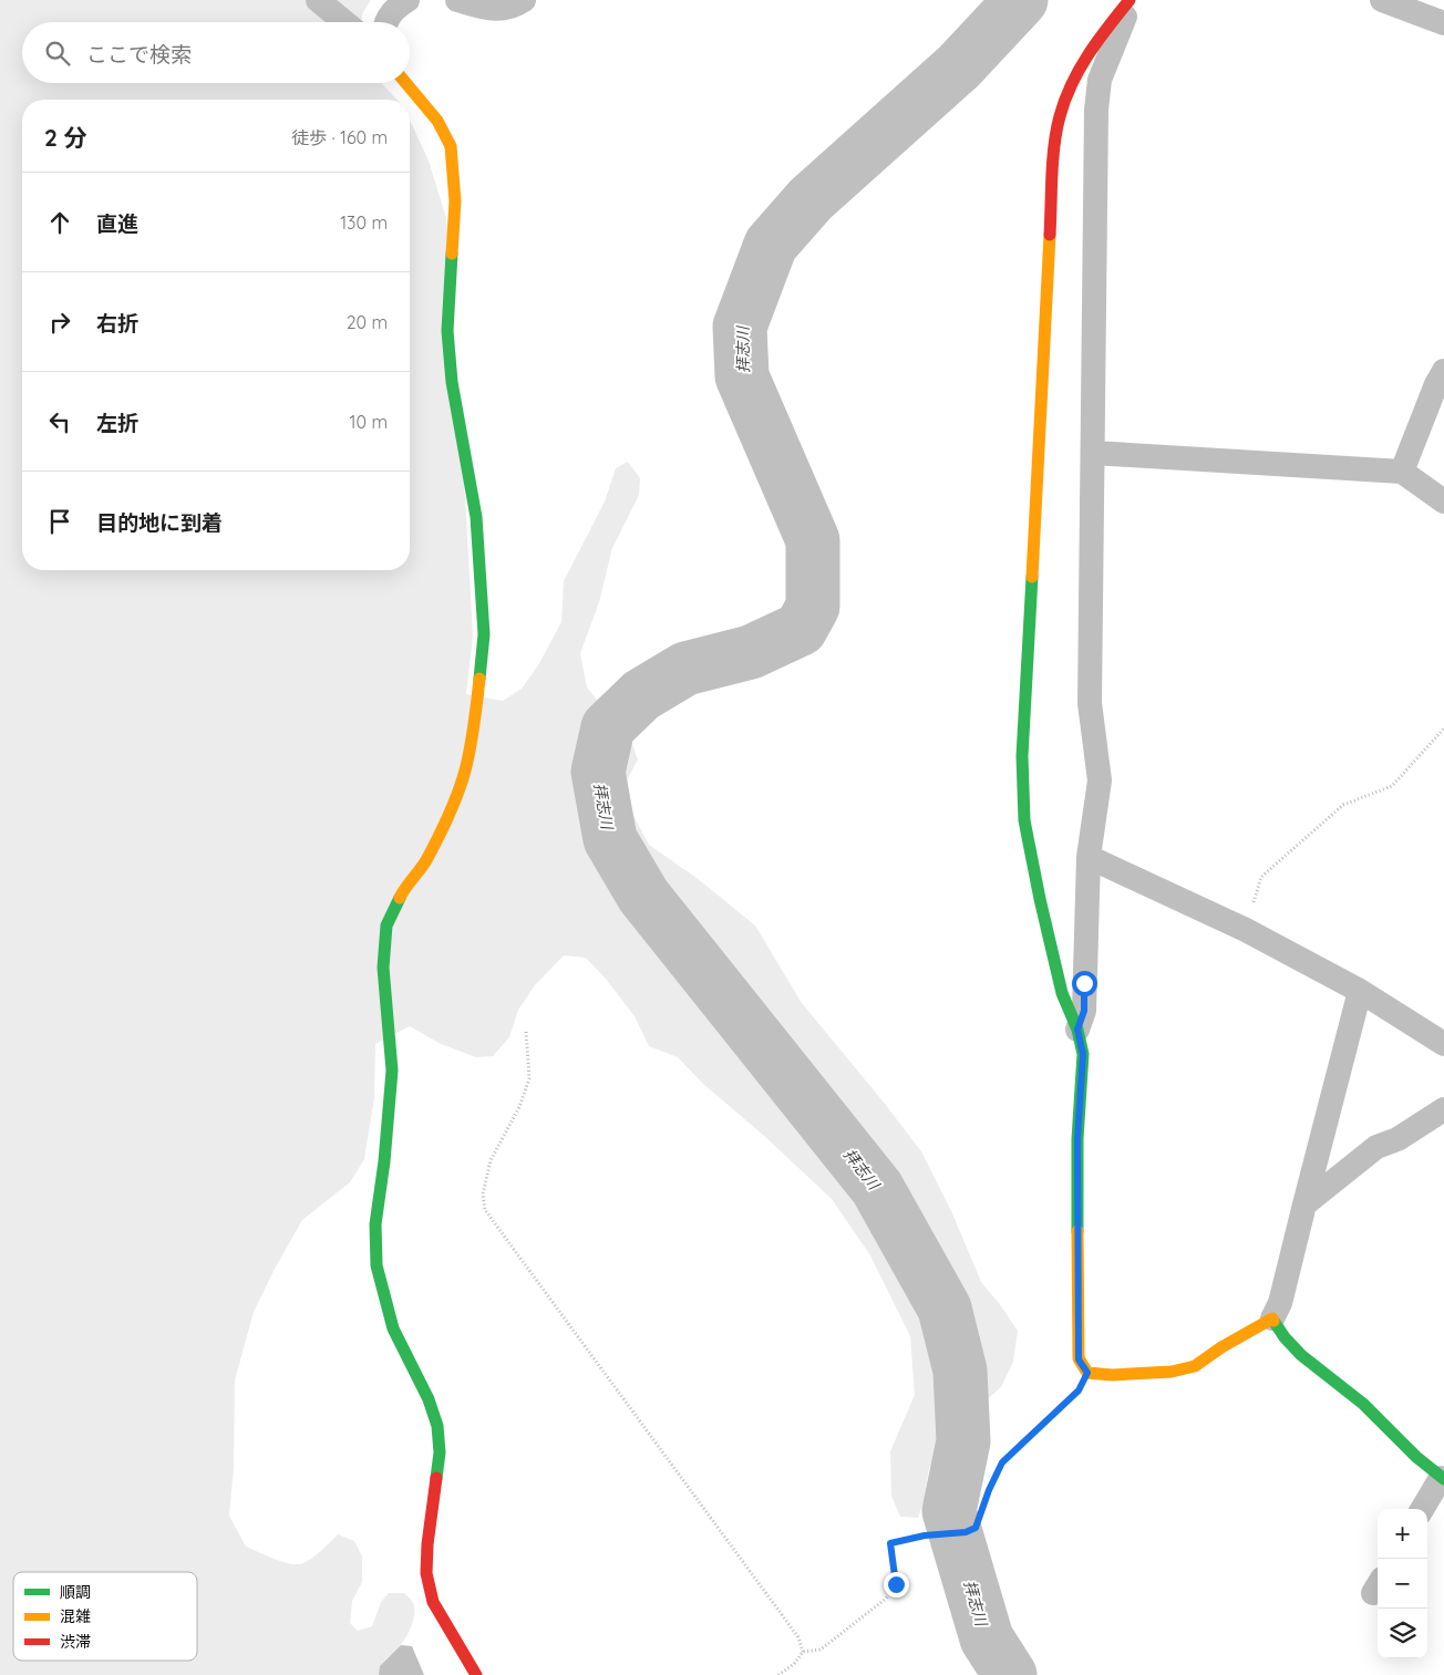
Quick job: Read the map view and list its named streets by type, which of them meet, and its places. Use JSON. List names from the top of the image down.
{
  "water": ["拝志川"],
  "legend": ["順調", "混雑", "渋滞"],
  "page": {
    "search": "ここで検索",
    "heading": ["2 分", "徒歩 · 160 m"],
    "list": [
      ["直進", "130 m"],
      ["右折", "20 m"],
      ["左折", "10 m"],
      "目的地に到着"
    ],
    "map_buttons": ["+", "−"]
  }
}
